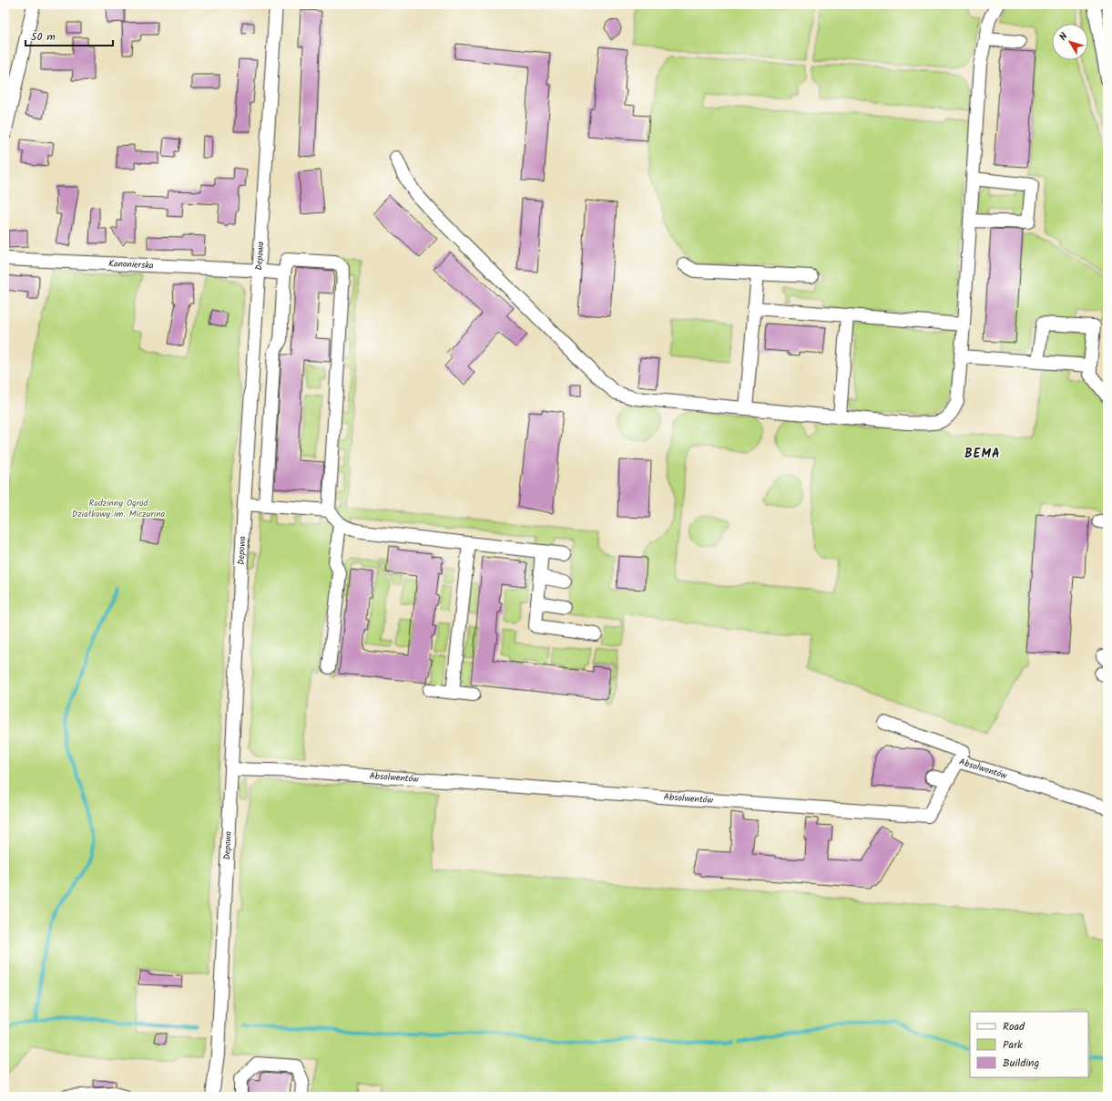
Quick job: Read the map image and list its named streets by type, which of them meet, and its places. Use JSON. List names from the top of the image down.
{
  "streets": {
    "street": ["Depowa", "Kanonierska", "Absolwentów"]
  },
  "crossings": [
    ["Depowa", "Kanonierska"],
    ["Depowa", "Absolwentów"]
  ],
  "districts": ["BEMA"],
  "parks": ["Rodzinny Ogród Działkowy im. Miczurina"],
  "legend": ["Road", "Park", "Building"],
  "scale_bar": "50 m",
  "north": "top left"
}
